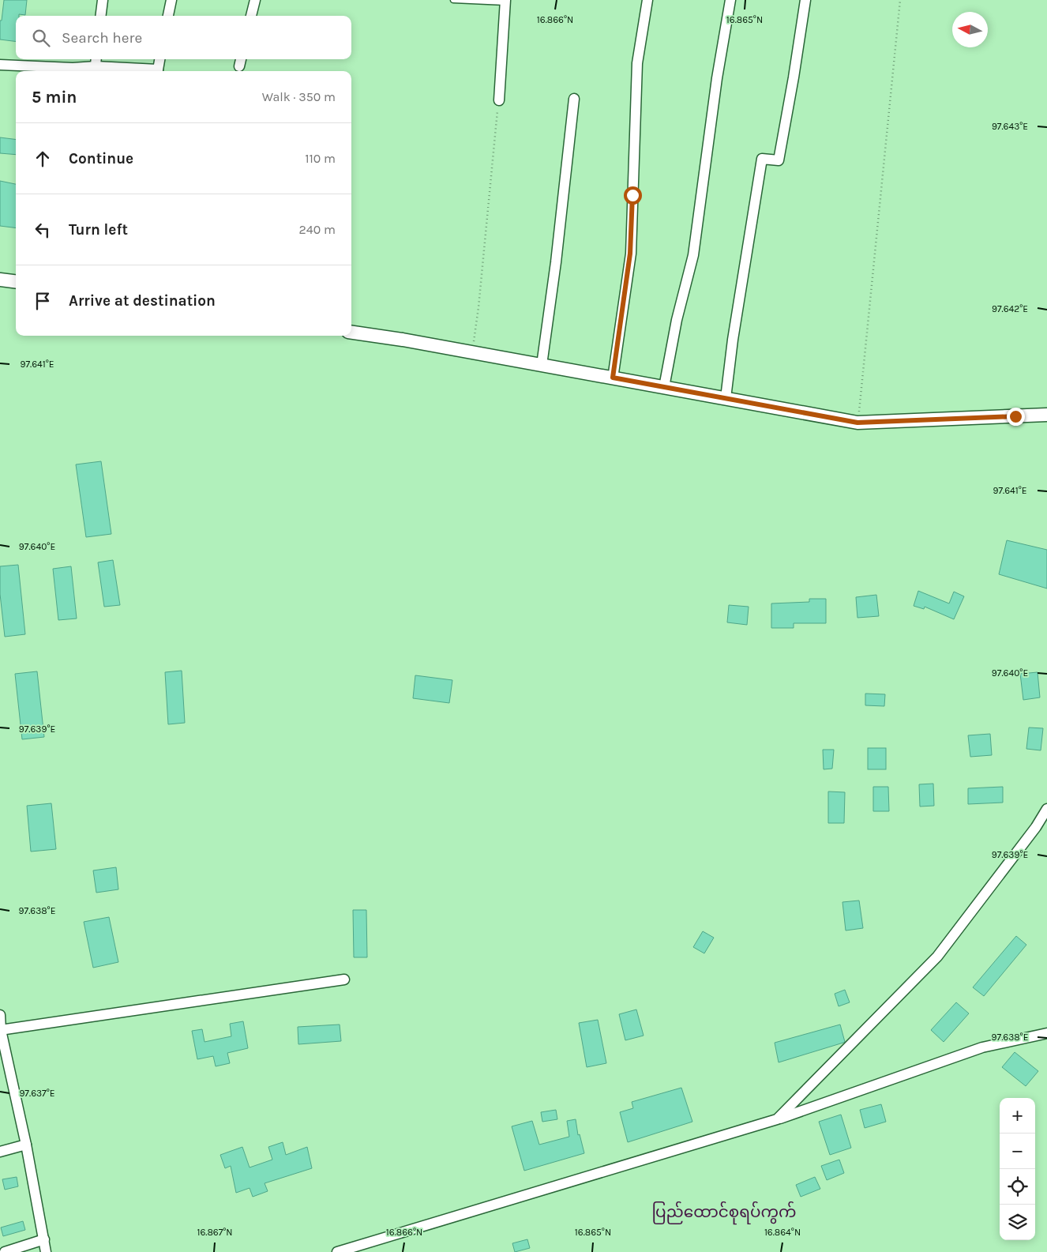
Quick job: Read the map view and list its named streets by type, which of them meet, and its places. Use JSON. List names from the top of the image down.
{
  "districts": ["ပြည်ထောင်စုရပ်ကွက်"],
  "north": "left",
  "page": {
    "search": "Search here",
    "heading": ["5 min", "Walk · 350 m"],
    "list": [
      ["Continue", "110 m"],
      ["Turn left", "240 m"],
      "Arrive at destination"
    ],
    "map_buttons": ["+", "−"]
  },
  "coordinates": [
    "16.865°N",
    "16.866°N",
    "97.643°E",
    "97.642°E",
    "97.641°E",
    "97.640°E",
    "97.639°E",
    "97.638°E",
    "97.637°E",
    "16.867°N",
    "16.864°N"
  ]
}
